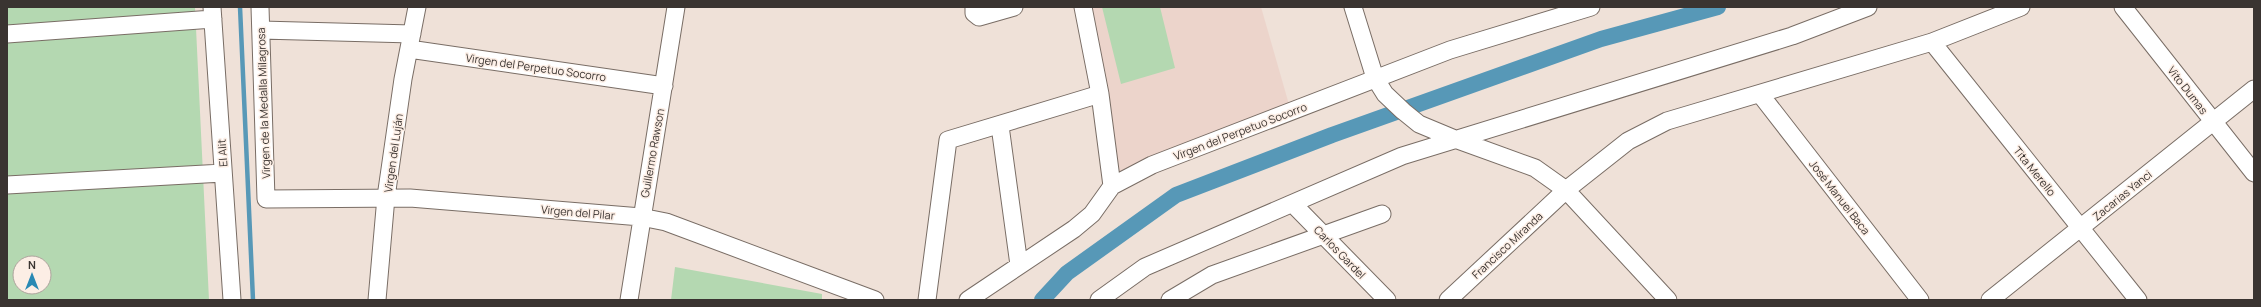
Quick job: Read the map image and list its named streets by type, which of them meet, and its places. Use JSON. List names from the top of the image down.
{
  "streets": {
    "street": [
      "Virgen del Perpetuo Socorro",
      "Vito Dumas",
      "Virgen de la Medalla Milagrosa",
      "El Alit",
      "Virgen del Luján",
      "Guillermo Rawson",
      "Tita Merello",
      "Zacarias Yanci",
      "José Manuel Baca",
      "Virgen del Pilar",
      "Francisco Miranda",
      "Carlos Gardel"
    ]
  },
  "crossings": [
    ["Virgen del Perpetuo Socorro", "Virgen de la Medalla Milagrosa"],
    ["Virgen del Perpetuo Socorro", "Virgen del Luján"],
    ["Virgen del Perpetuo Socorro", "Guillermo Rawson"],
    ["Vito Dumas", "Zacarias Yanci"],
    ["Virgen de la Medalla Milagrosa", "Virgen del Pilar"],
    ["Virgen del Luján", "Virgen del Pilar"],
    ["Guillermo Rawson", "Virgen del Pilar"],
    ["Tita Merello", "Zacarias Yanci"],
    ["Tita Merello", "Francisco Miranda"],
    ["José Manuel Baca", "Francisco Miranda"]
  ],
  "north": "top"
}
